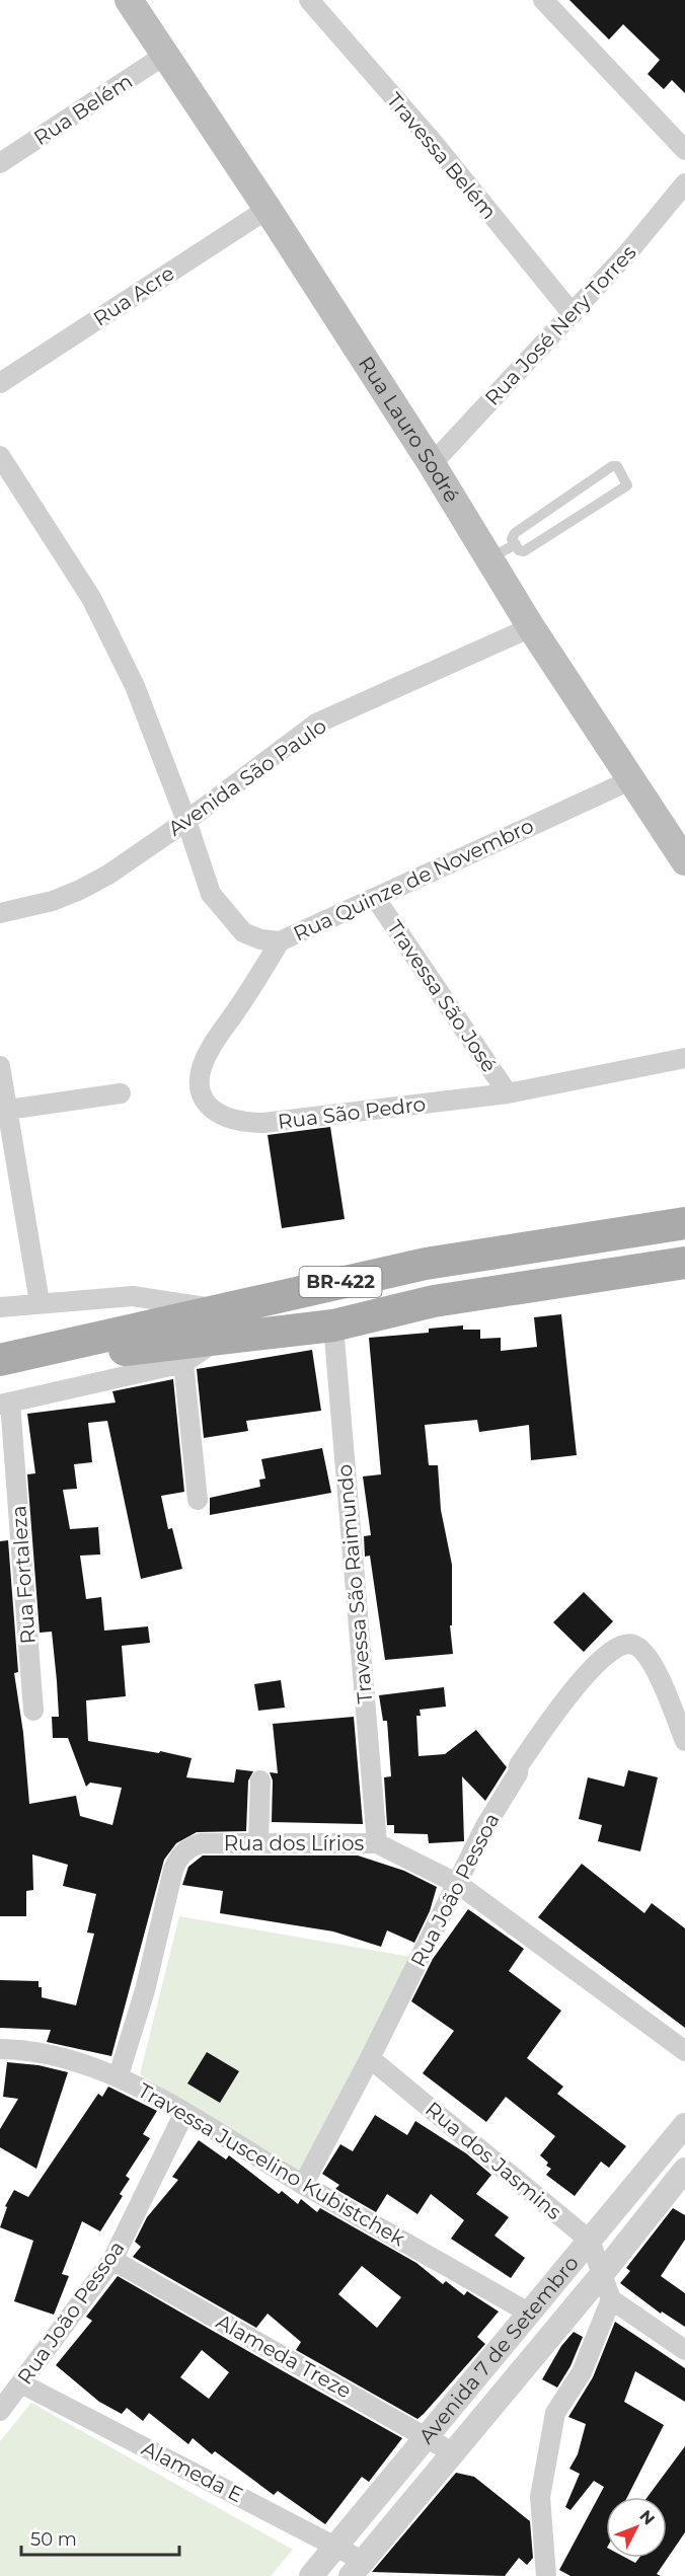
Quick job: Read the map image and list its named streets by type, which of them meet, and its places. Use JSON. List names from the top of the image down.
{
  "streets": {
    "main road": ["Rua Lauro Sodré", "BR-422"],
    "street": [
      "Rua Belém",
      "Travessa Belém",
      "Rua Acre",
      "Rua José Nery Torres",
      "Avenida São Paulo",
      "Rua Quinze de Novembro",
      "Travessa São José",
      "Rua São Pedro",
      "Rua Fortaleza",
      "Travessa São Raimundo",
      "Rua dos Lírios",
      "Rua João Pessoa",
      "Rua dos Jasmins",
      "Travessa Juscelino Kubistchek",
      "Avenida 7 de Setembro",
      "Alameda Treze",
      "Alameda E"
    ]
  },
  "crossings": [
    ["Rua Belém", "Rua Lauro Sodré"],
    ["Travessa Belém", "Rua José Nery Torres"],
    ["Rua Acre", "Rua Lauro Sodré"],
    ["Rua José Nery Torres", "Rua Lauro Sodré"],
    ["Rua Lauro Sodré", "Avenida São Paulo"],
    ["Rua Lauro Sodré", "Rua Quinze de Novembro"],
    ["Avenida São Paulo", "Rua Quinze de Novembro"],
    ["Rua Quinze de Novembro", "Travessa São José"],
    ["Rua Quinze de Novembro", "Rua São Pedro"],
    ["Travessa São José", "Rua São Pedro"],
    ["BR-422", "Travessa São Raimundo"],
    ["Travessa São Raimundo", "Rua dos Lírios"],
    ["Rua dos Lírios", "Rua João Pessoa"],
    ["Rua dos Lírios", "Travessa Juscelino Kubistchek"],
    ["Rua João Pessoa", "Rua dos Jasmins"],
    ["Rua João Pessoa", "Travessa Juscelino Kubistchek"],
    ["Rua João Pessoa", "Alameda Treze"],
    ["Rua João Pessoa", "Alameda E"],
    ["Rua dos Jasmins", "Avenida 7 de Setembro"],
    ["Travessa Juscelino Kubistchek", "Avenida 7 de Setembro"],
    ["Avenida 7 de Setembro", "Alameda Treze"],
    ["Avenida 7 de Setembro", "Alameda E"]
  ],
  "scale_bar": "50 m",
  "north": "top right"
}
